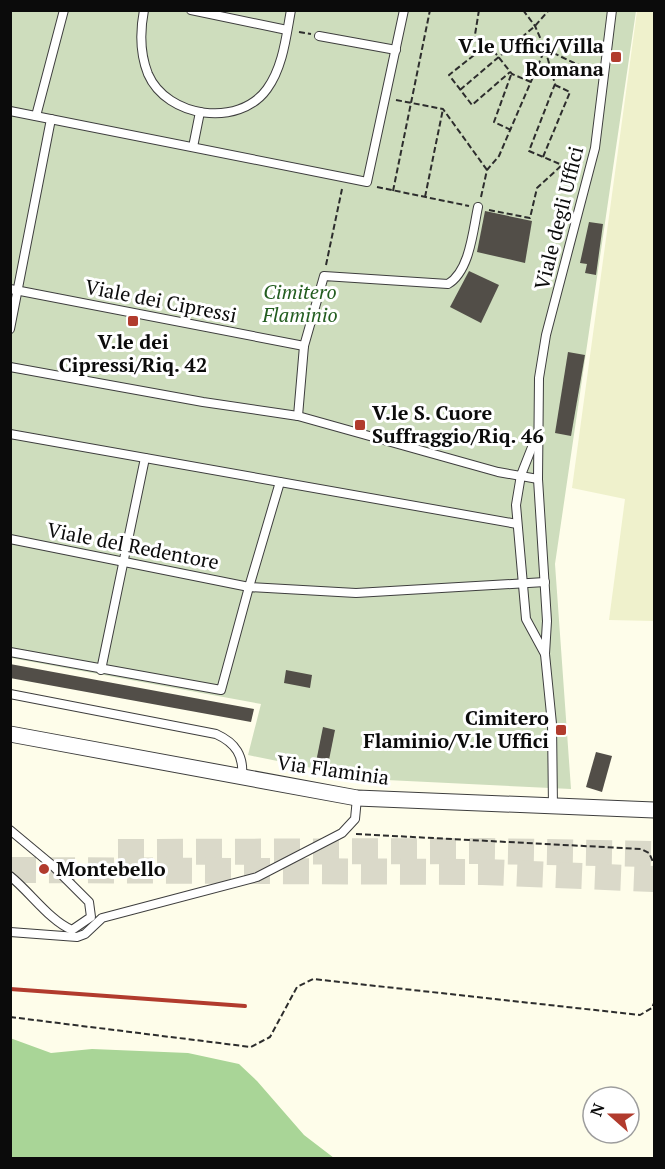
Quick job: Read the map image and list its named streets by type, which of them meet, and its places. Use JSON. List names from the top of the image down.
{
  "streets": {
    "street": ["Via Flaminia"],
    "lane": ["Viale degli Uffici", "Viale dei Cipressi", "Viale del Redentore"]
  },
  "crossings": [
    ["Viale degli Uffici", "Viale del Redentore"],
    ["Viale degli Uffici", "Via Flaminia"]
  ],
  "parks": ["Cimitero Flaminio"],
  "places": {
    "transit": [
      "V.le Uffici/Villa Romana",
      "V.le dei Cipressi/Riq. 42",
      "V.le S. Cuore Suffraggio/Riq. 46",
      "Cimitero Flaminio/V.le Uffici"
    ],
    "other": ["Montebello"]
  },
  "north": "left"
}
